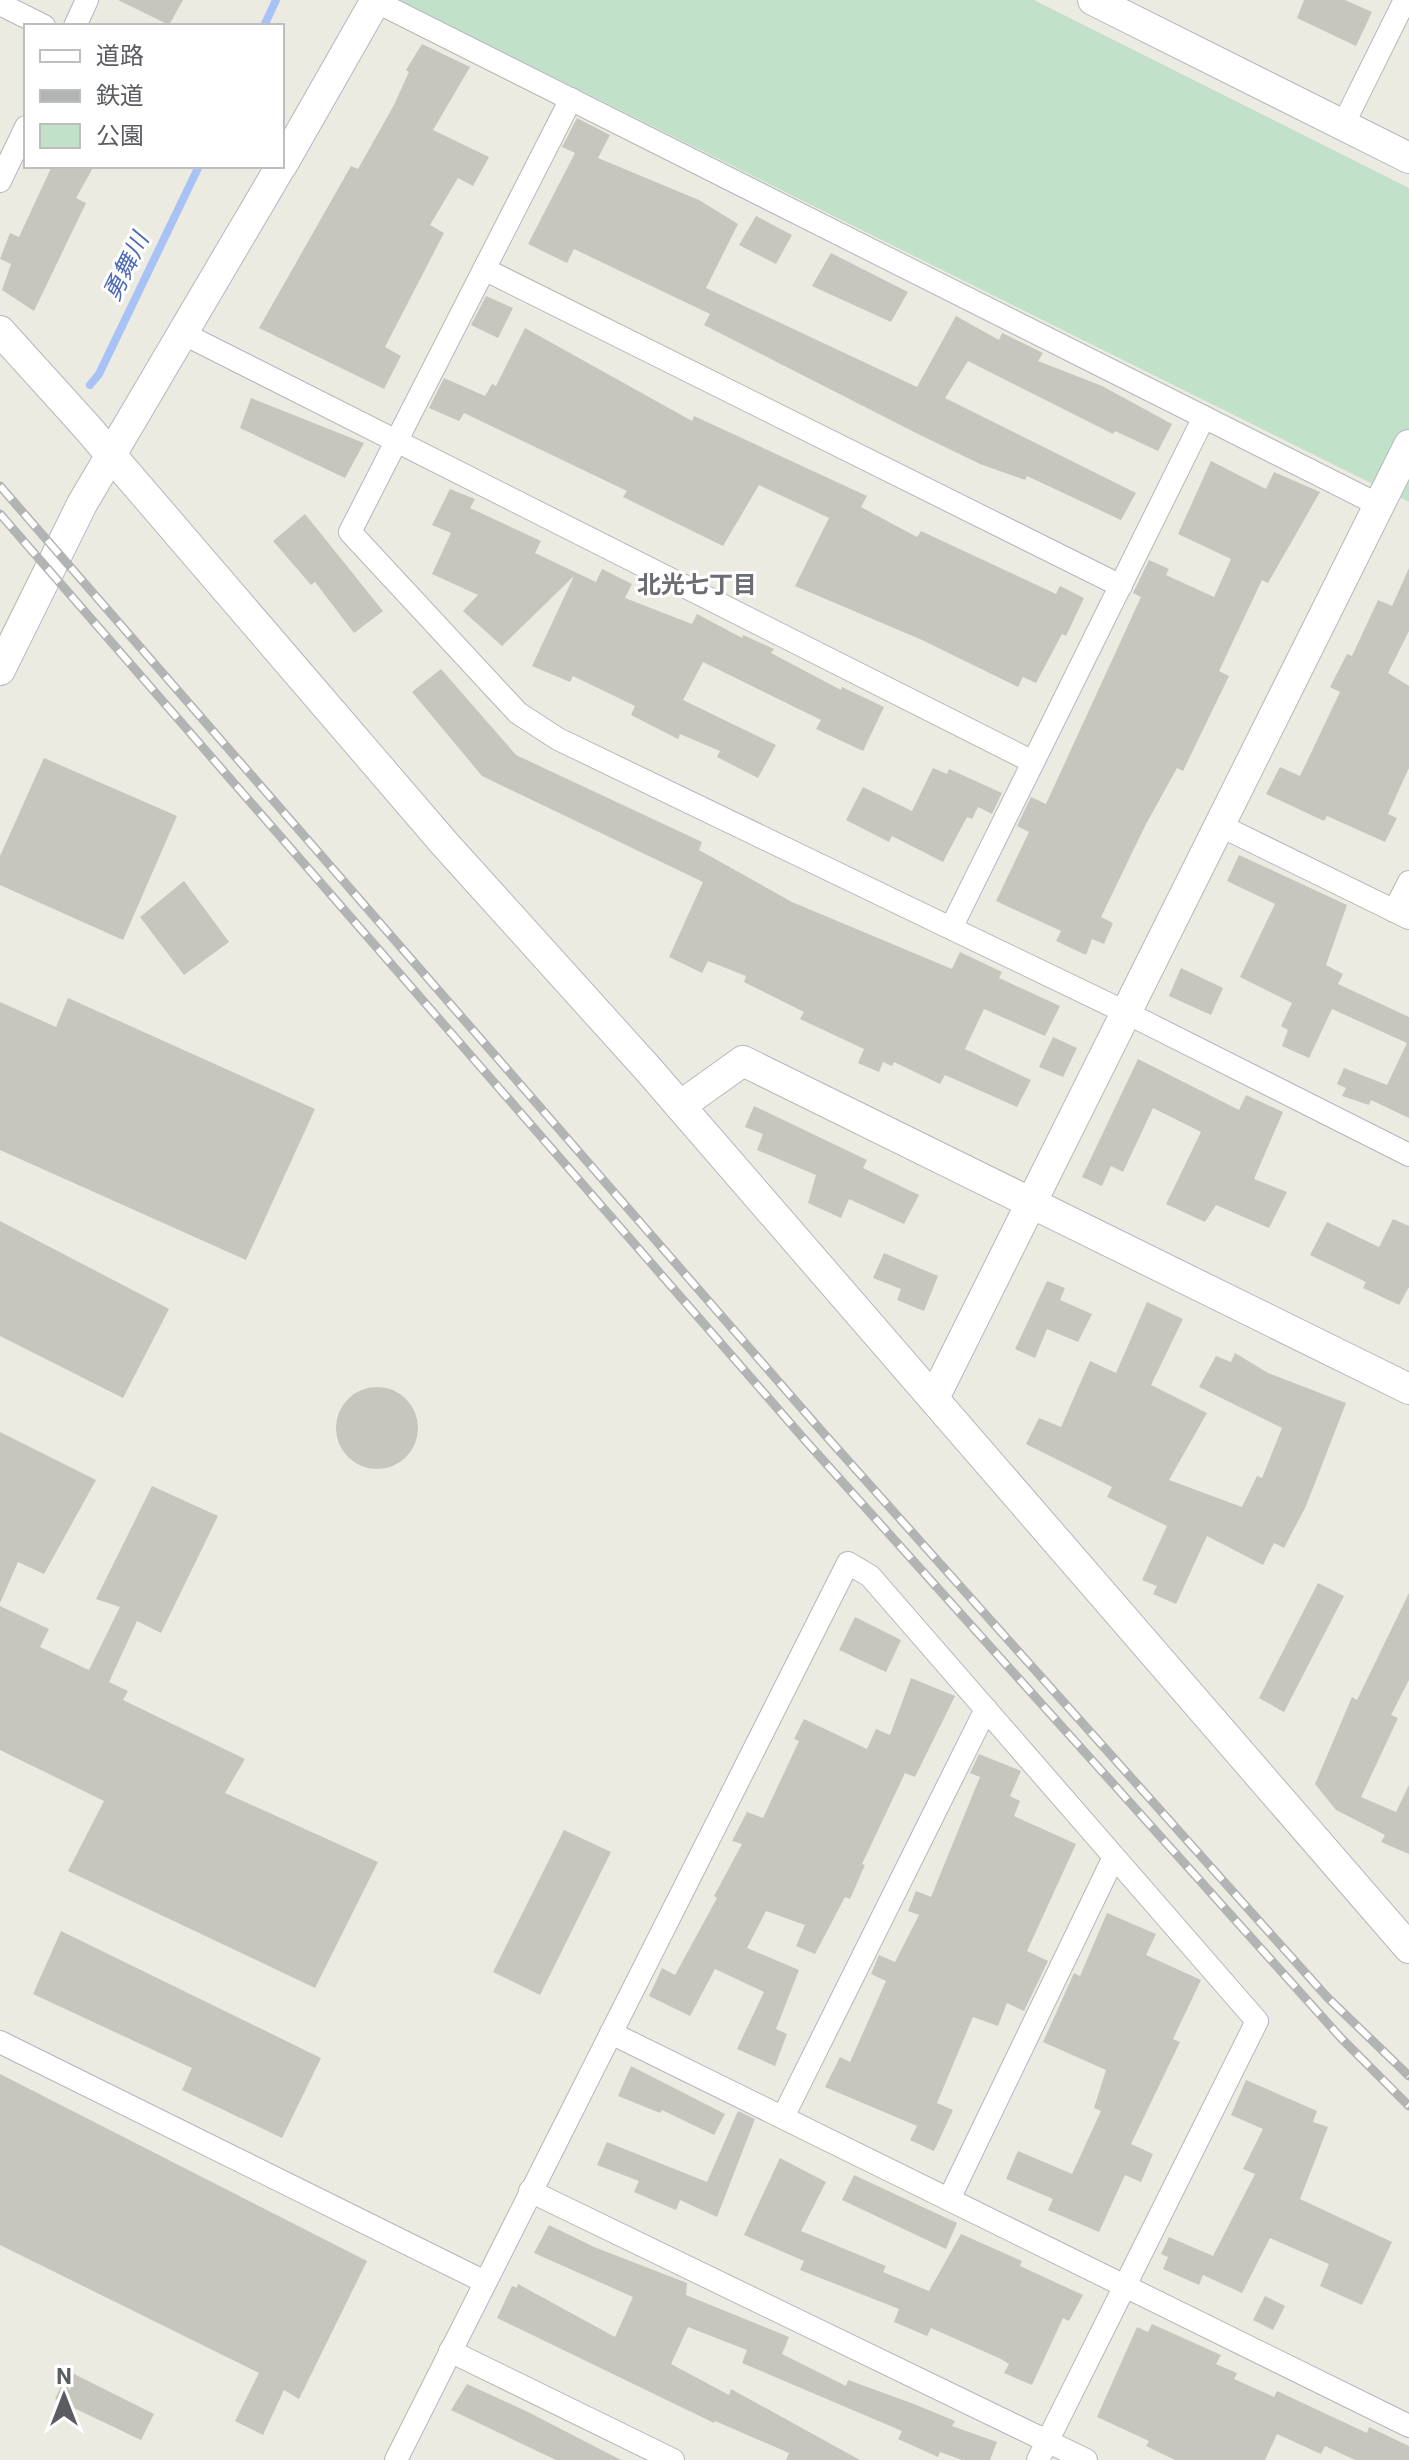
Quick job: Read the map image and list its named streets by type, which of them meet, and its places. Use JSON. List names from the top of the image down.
{
  "districts": ["北光七丁目"],
  "water": ["勇舞川"],
  "legend": ["道路", "鉄道", "公園"],
  "north": "top"
}
